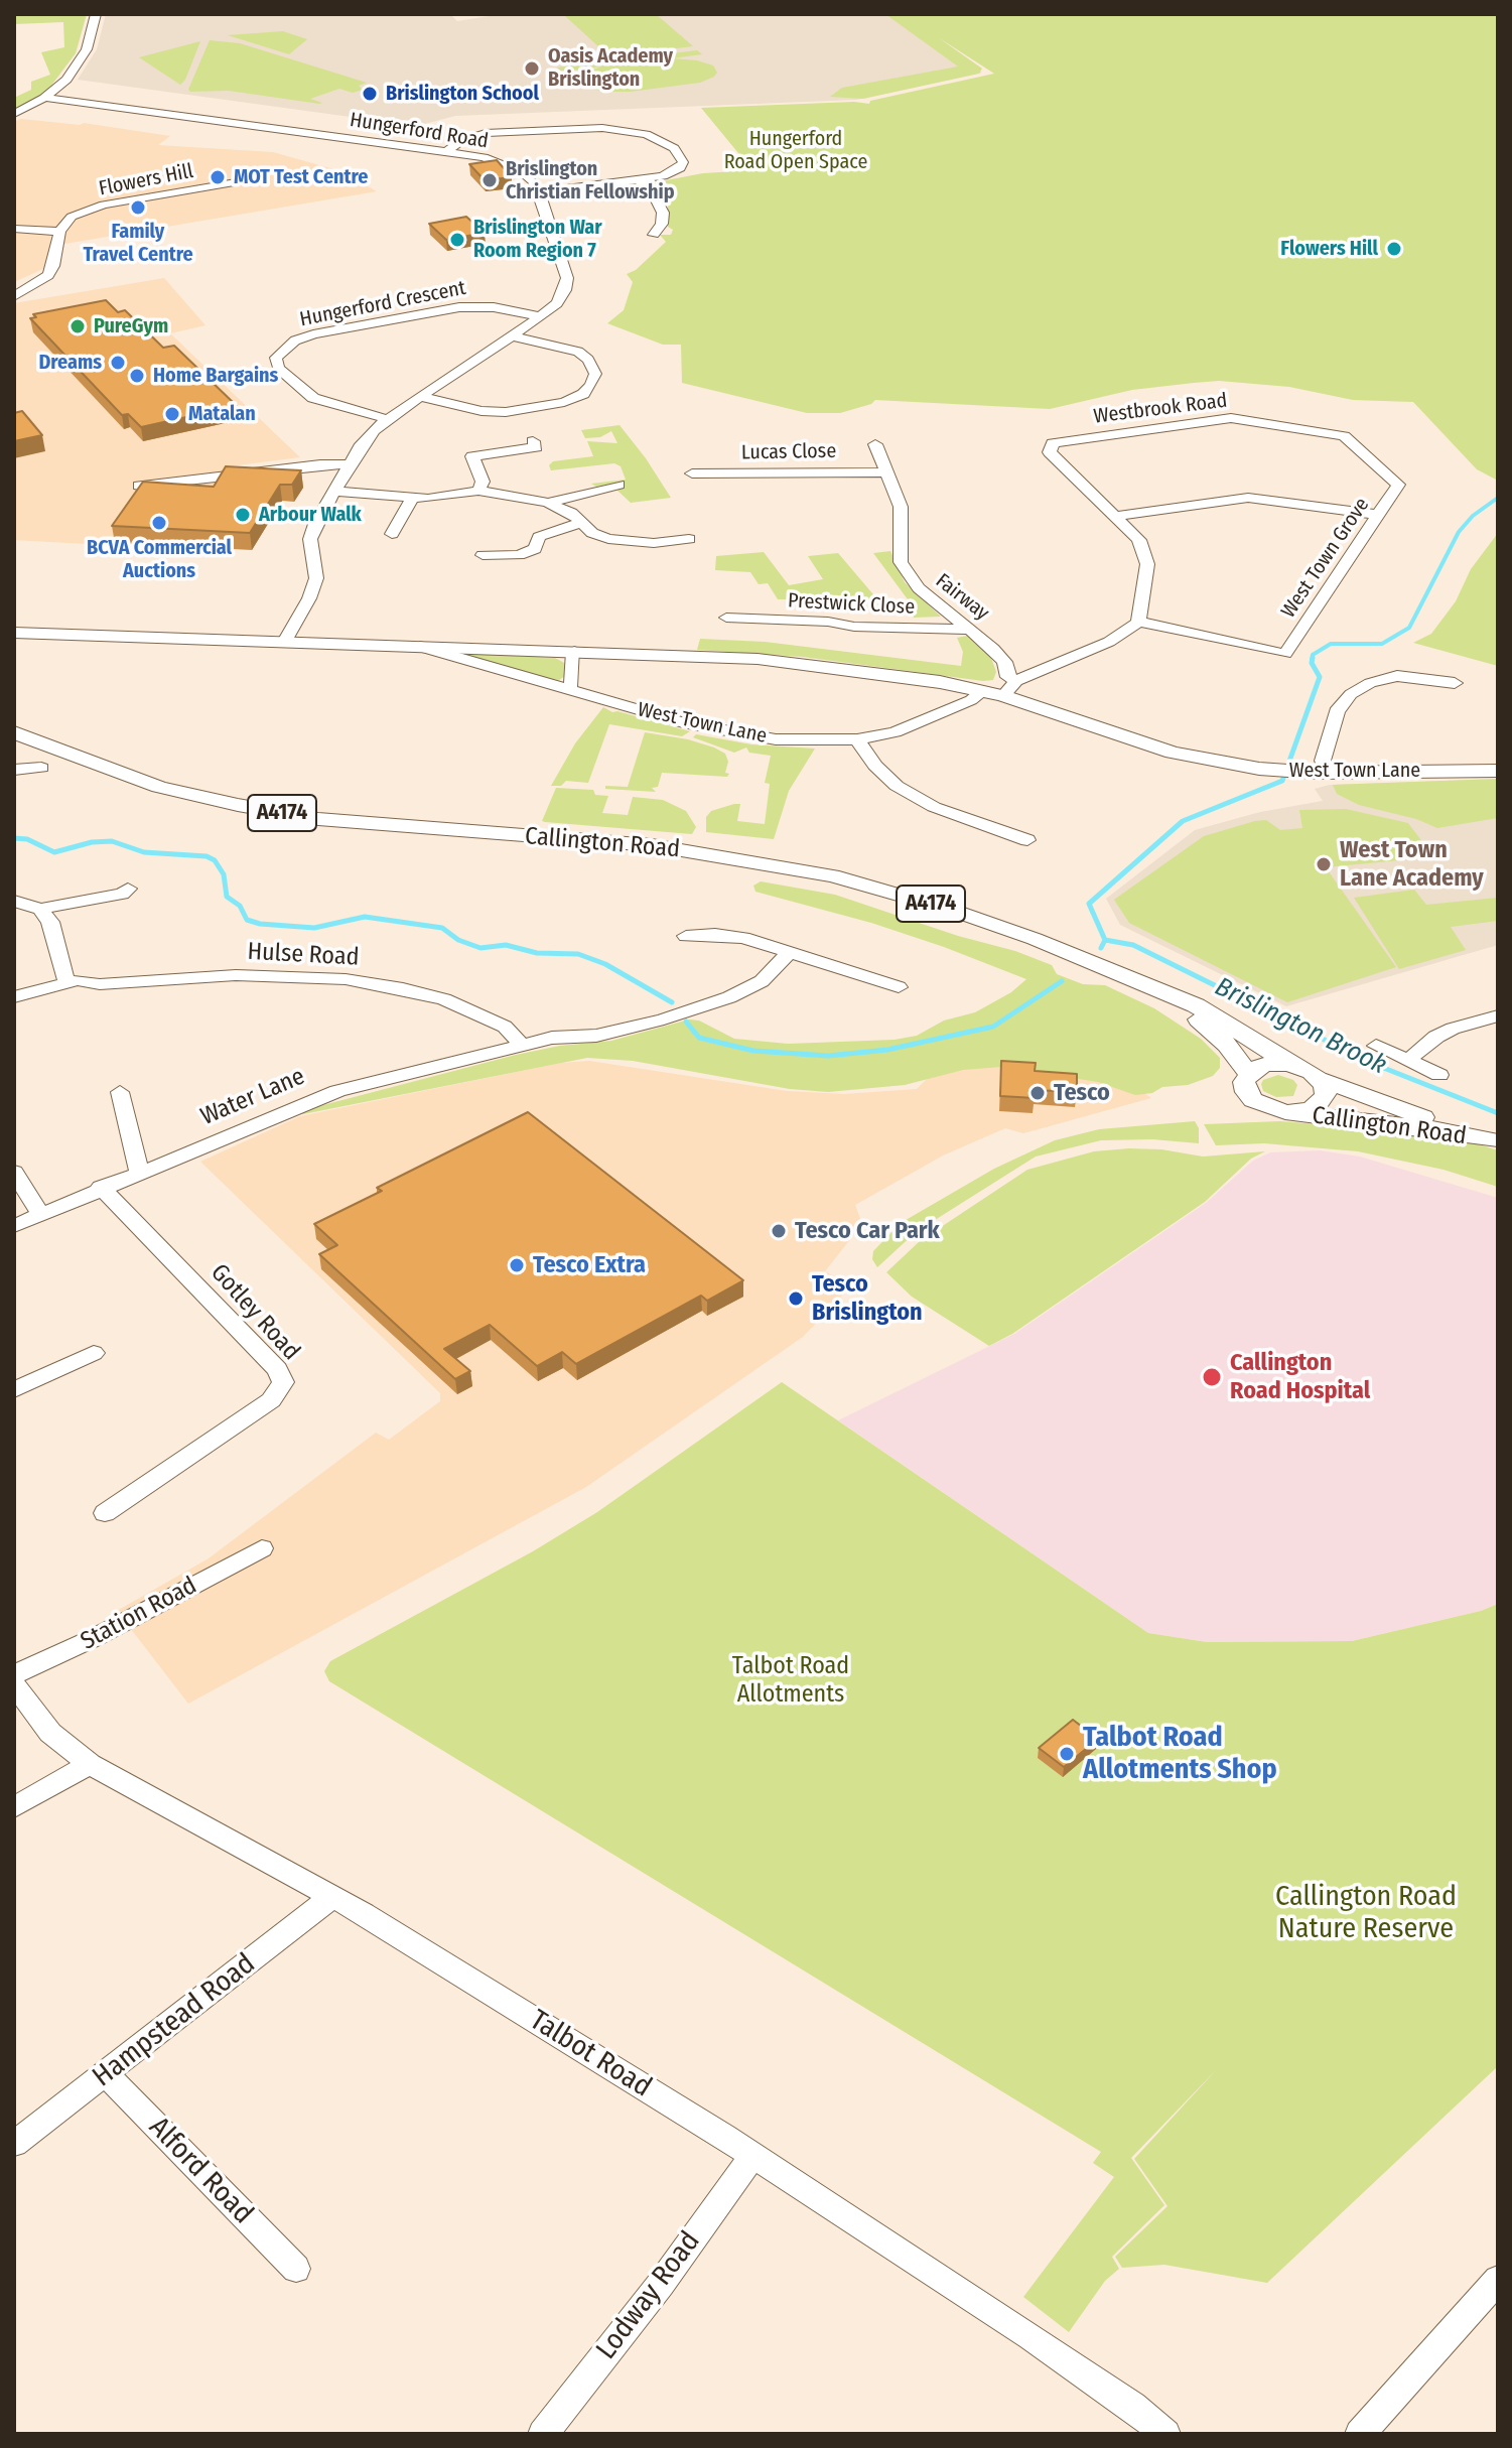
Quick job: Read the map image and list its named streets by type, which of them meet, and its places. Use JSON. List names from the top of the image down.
{
  "streets": {
    "main road": ["West Town Lane", "A4174", "Callington Road"],
    "street": [
      "Hungerford Road",
      "Flowers Hill",
      "Hungerford Crescent",
      "Westbrook Road",
      "Lucas Close",
      "West Town Grove",
      "Fairway",
      "Prestwick Close",
      "Hulse Road",
      "Water Lane",
      "Gotley Road",
      "Station Road",
      "Hampstead Road",
      "Talbot Road",
      "Alford Road",
      "Lodway Road"
    ]
  },
  "crossings": [
    ["Westbrook Road", "West Town Grove"],
    ["Lucas Close", "Fairway"],
    ["Fairway", "Prestwick Close"],
    ["A4174", "Callington Road"],
    ["Hulse Road", "Water Lane"],
    ["Water Lane", "Gotley Road"],
    ["Hampstead Road", "Talbot Road"],
    ["Hampstead Road", "Alford Road"],
    ["Talbot Road", "Lodway Road"]
  ],
  "water": ["Brislington Brook"],
  "parks": ["Hungerford Road Open Space", "Talbot Road Allotments", "Callington Road Nature Reserve"],
  "places": [
    "Oasis Academy Brislington",
    "Brislington School",
    "MOT Test Centre",
    "Brislington Christian Fellowship",
    "Family Travel Centre",
    "Brislington War Room Region 7",
    "Flowers Hill",
    "PureGym",
    "Dreams",
    "Home Bargains",
    "Matalan",
    "Arbour Walk",
    "BCVA Commercial Auctions",
    "West Town Lane Academy",
    "Tesco",
    "Tesco Car Park",
    "Tesco Extra",
    "Tesco Brislington",
    "Callington Road Hospital",
    "Talbot Road Allotments Shop"
  ]
}
